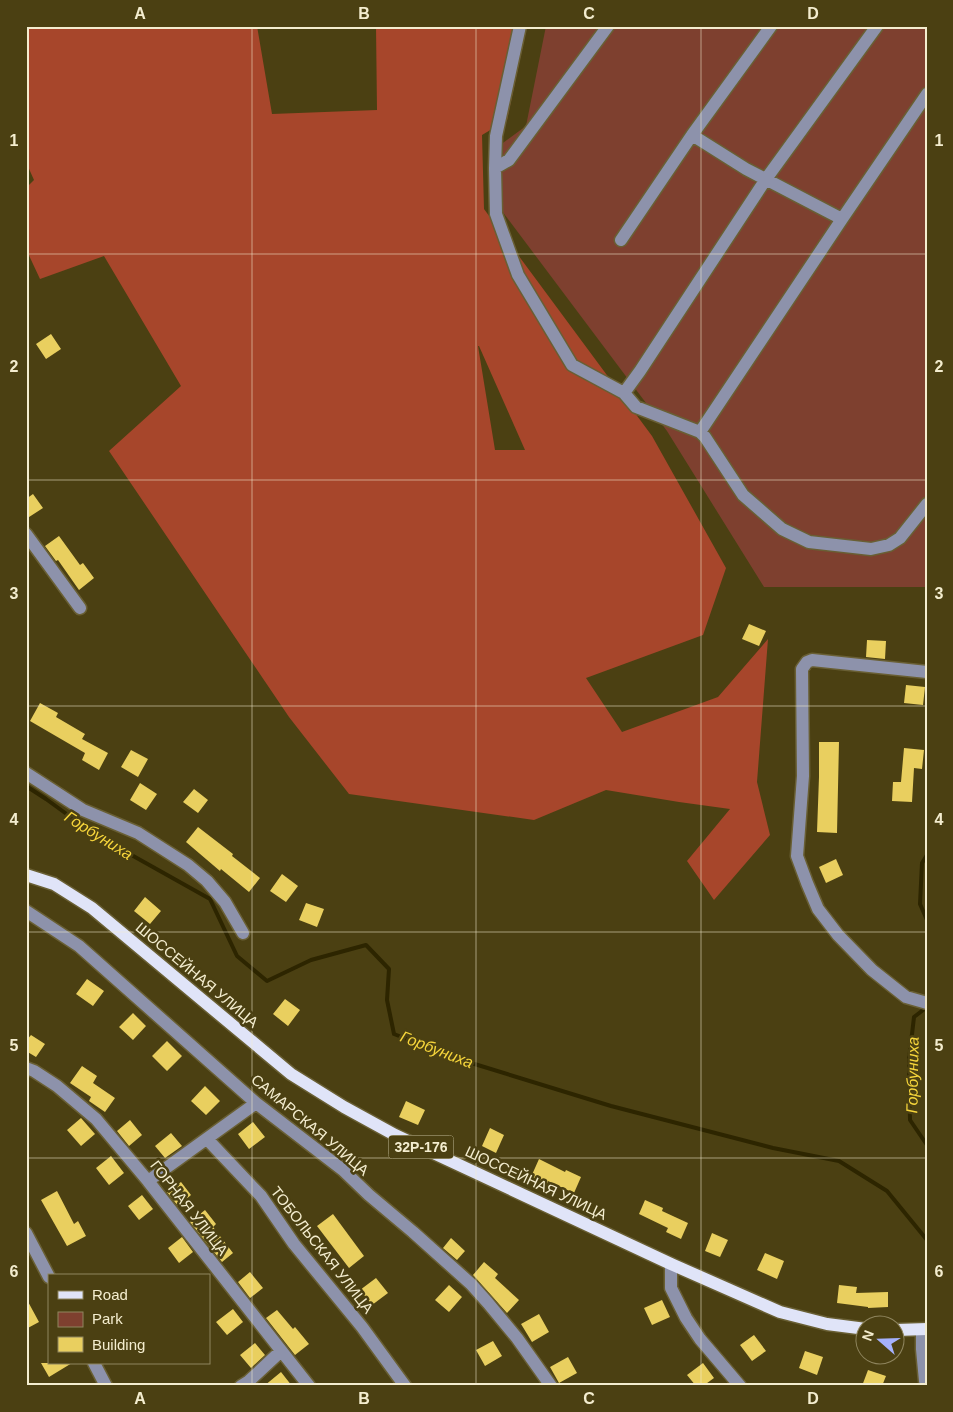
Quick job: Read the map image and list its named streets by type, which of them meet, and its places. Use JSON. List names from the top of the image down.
{
  "streets": {
    "main road": ["ШОССЕЙНАЯ УЛИЦА", "32Р-176"],
    "street": ["САМАРСКАЯ УЛИЦА", "ГОРНАЯ УЛИЦА", "ТОБОЛЬСКАЯ УЛИЦА"]
  },
  "water": ["Горбуниха"],
  "legend": ["Road", "Park", "Building"],
  "north": "left",
  "grid": {
    "columns": [
      "A",
      "B",
      "C",
      "D"
    ],
    "rows": [
      "1",
      "2",
      "3",
      "4",
      "5",
      "6"
    ]
  }
}
